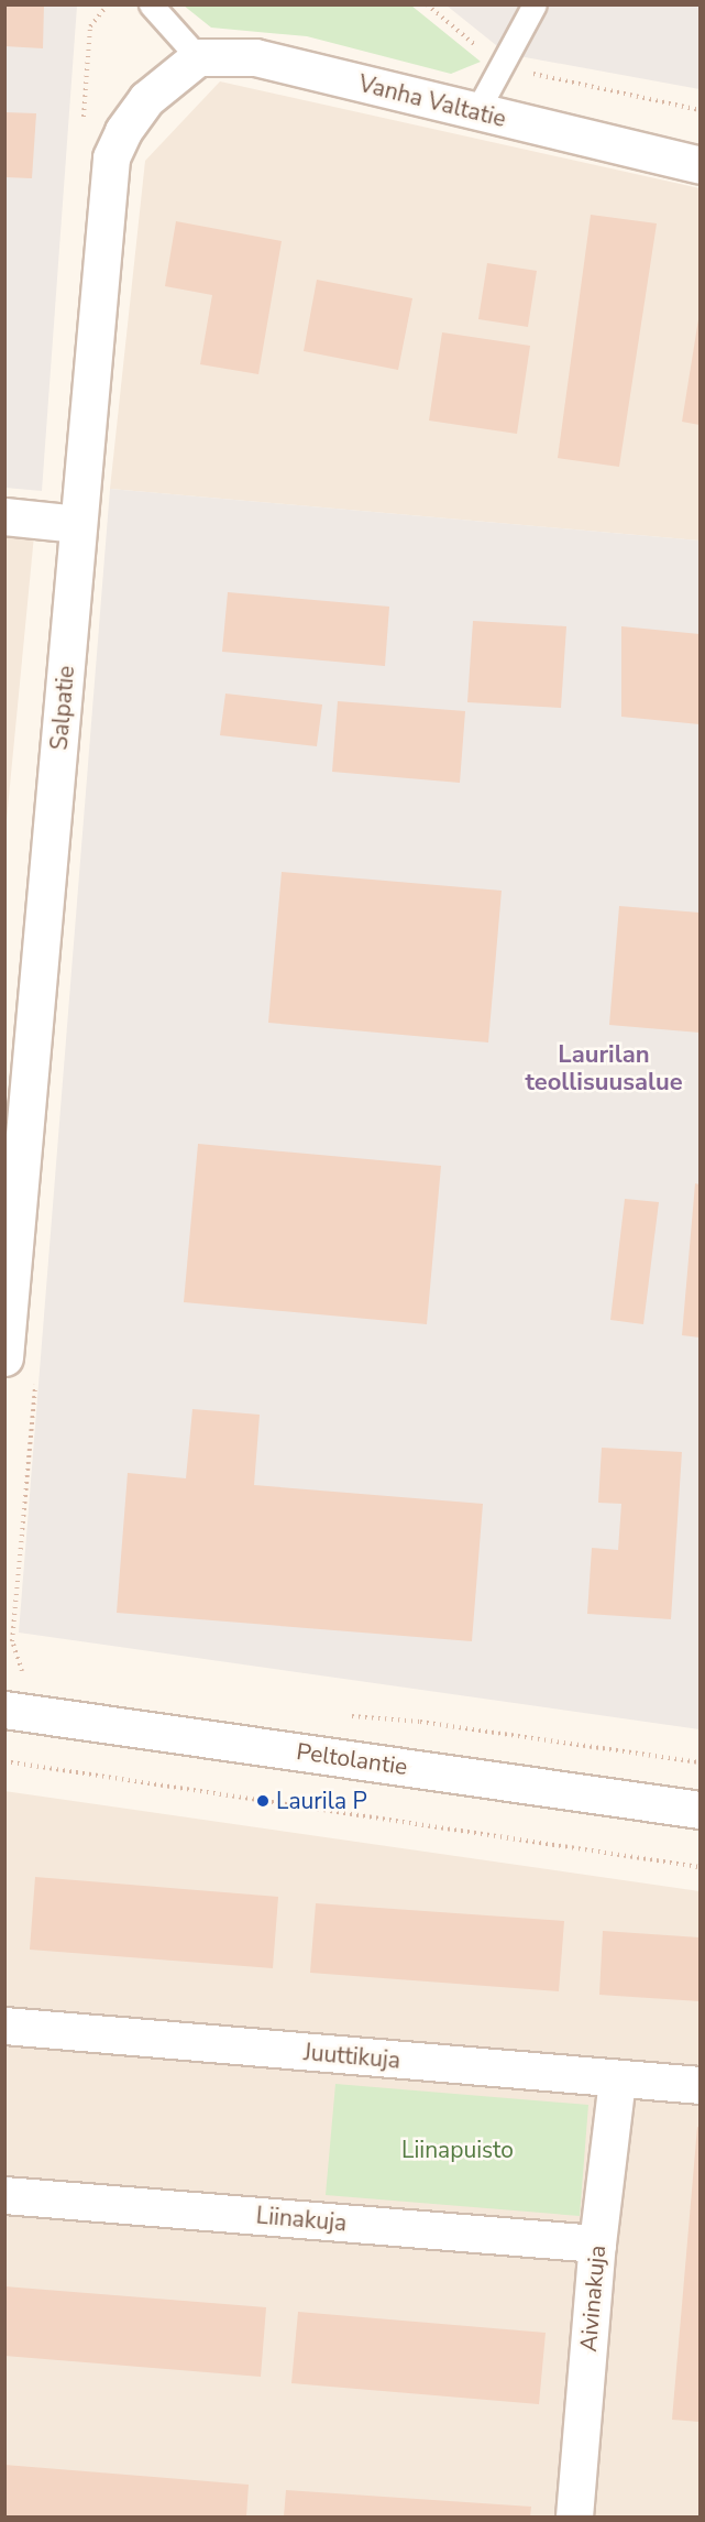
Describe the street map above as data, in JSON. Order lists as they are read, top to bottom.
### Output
{
  "streets": {
    "street": [
      "Vanha Valtatie",
      "Salpatie",
      "Peltolantie",
      "Juuttikuja",
      "Liinakuja",
      "Aivinakuja"
    ]
  },
  "crossings": [
    ["Vanha Valtatie", "Salpatie"],
    ["Juuttikuja", "Aivinakuja"],
    ["Liinakuja", "Aivinakuja"]
  ],
  "districts": ["Laurilan teollisuusalue"],
  "parks": ["Liinapuisto"],
  "places": ["Laurila P"]
}
